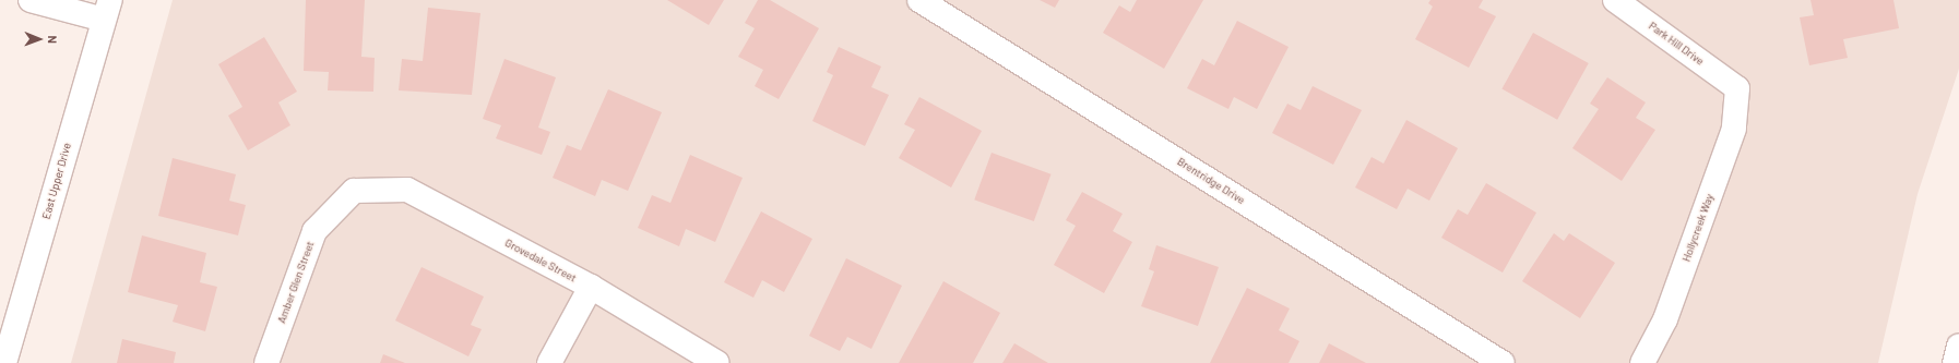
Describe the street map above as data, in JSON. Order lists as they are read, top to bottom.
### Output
{
  "streets": {
    "street": [
      "Park Hill Drive",
      "East Upper Drive",
      "Brentridge Drive",
      "Hollycreek Way",
      "Grovedale Street",
      "Amber Glen Street"
    ]
  },
  "crossings": [
    ["Park Hill Drive", "Hollycreek Way"],
    ["Grovedale Street", "Amber Glen Street"]
  ],
  "north": "right"
}
